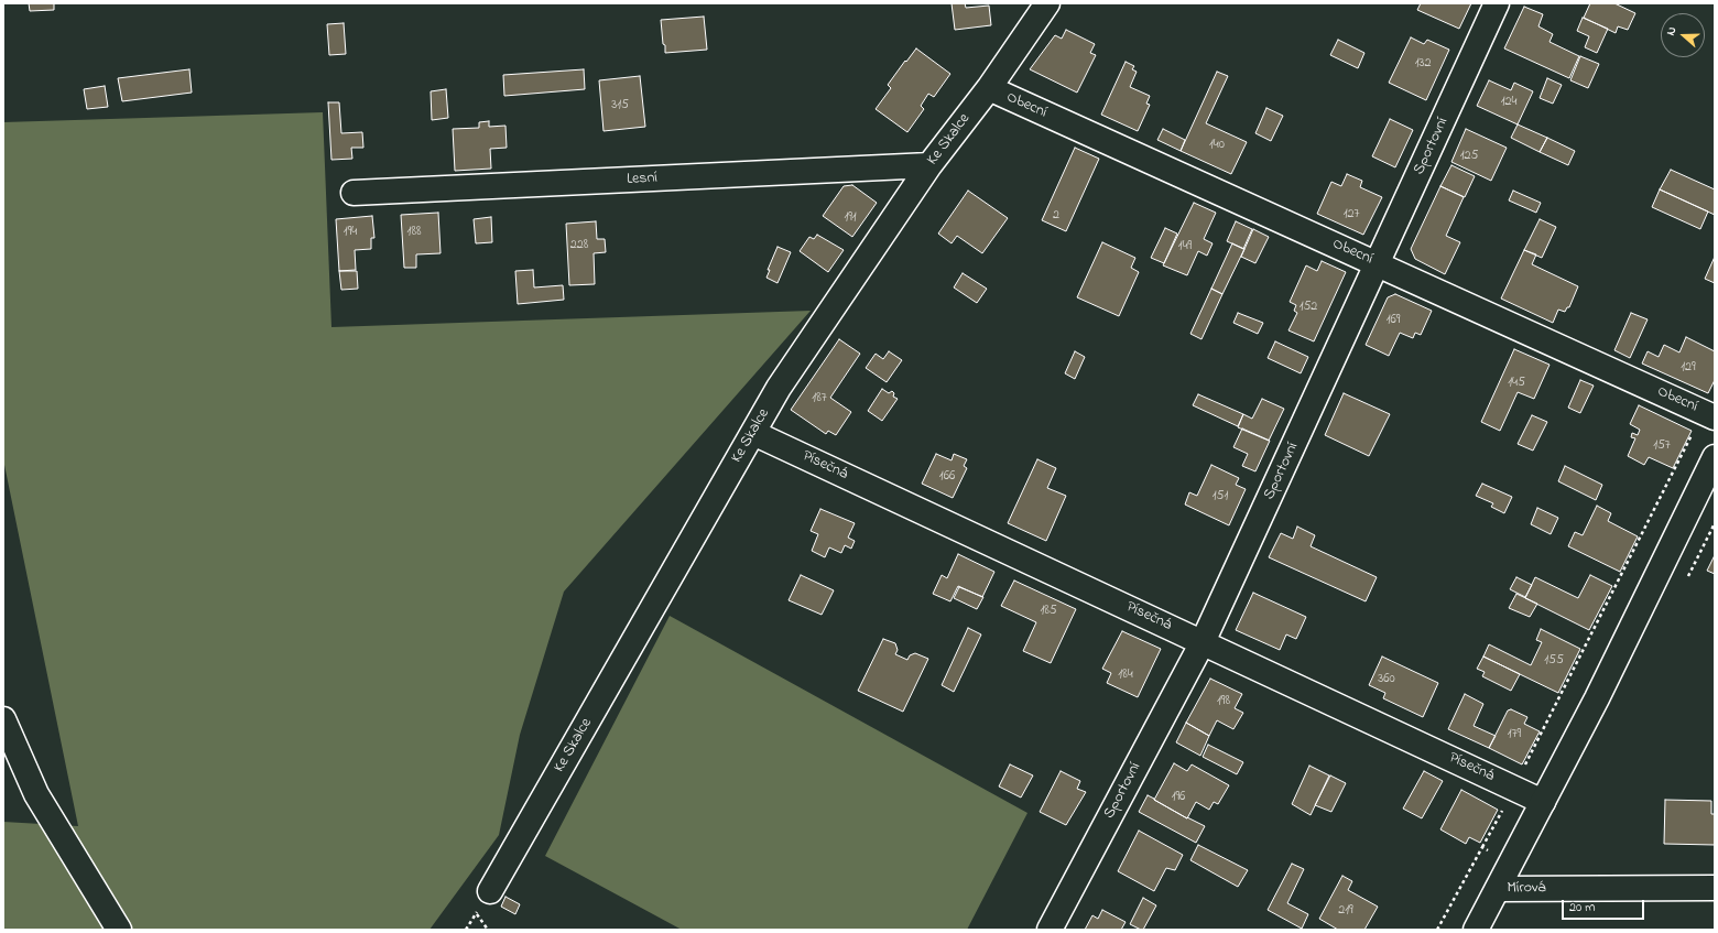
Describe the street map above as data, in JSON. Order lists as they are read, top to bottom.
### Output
{
  "streets": {
    "street": [
      "Obecní",
      "Ke Skalce",
      "Sportovní",
      "Lesní",
      "Písečná",
      "Mírová"
    ]
  },
  "crossings": [
    ["Obecní", "Ke Skalce"],
    ["Obecní", "Sportovní"],
    ["Ke Skalce", "Lesní"],
    ["Ke Skalce", "Písečná"],
    ["Sportovní", "Písečná"]
  ],
  "house_numbers": [
    "132",
    "124",
    "315",
    "140",
    "125",
    "127",
    "2",
    "191",
    "194",
    "188",
    "228",
    "149",
    "152",
    "169",
    "129",
    "145",
    "187",
    "157",
    "166",
    "151",
    "185",
    "155",
    "184",
    "360",
    "198",
    "179",
    "196",
    "219"
  ],
  "scale_bar": "20 m",
  "north": "left"
}
